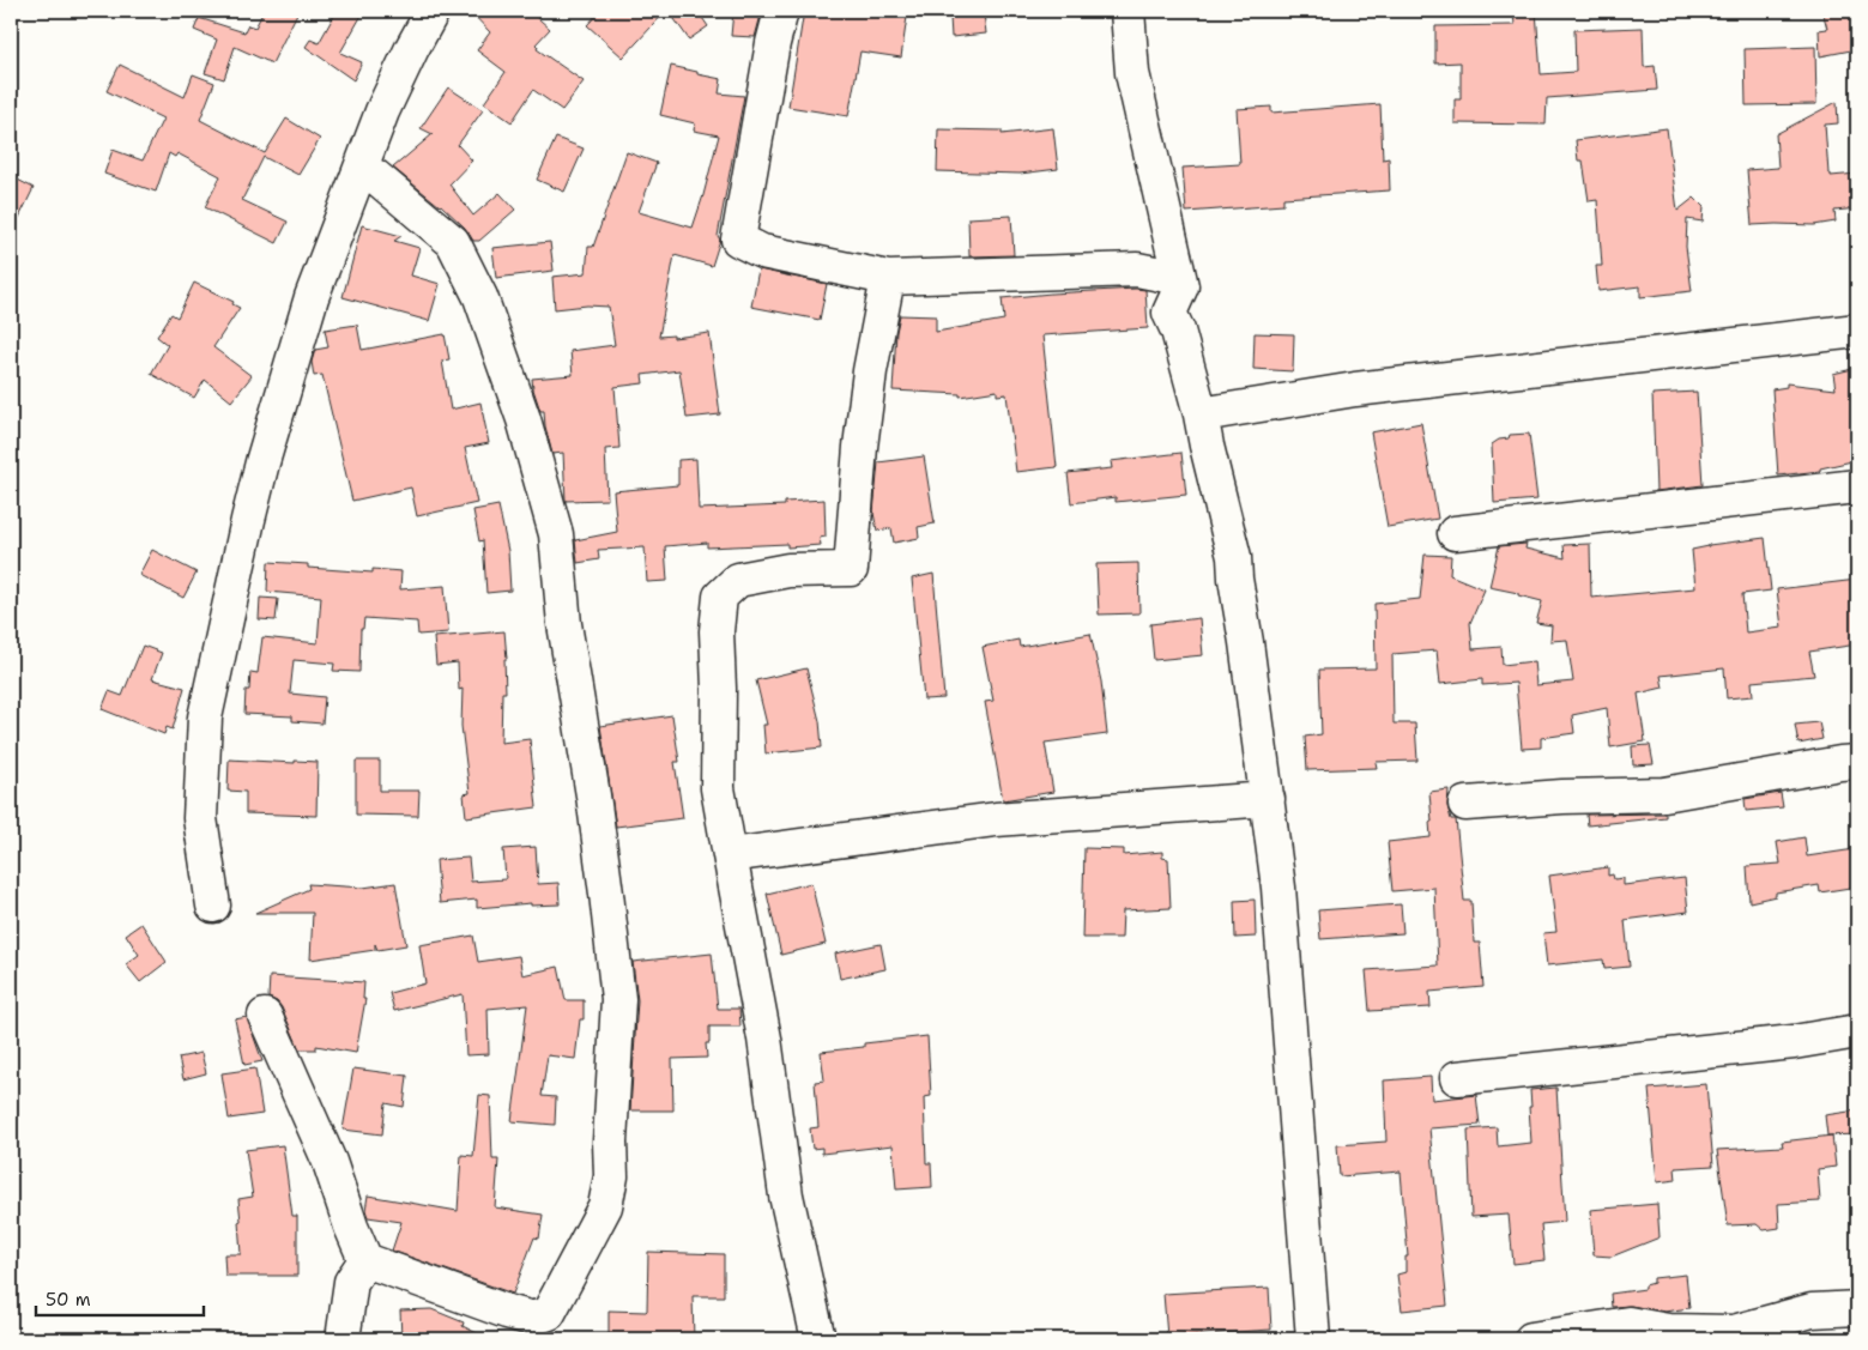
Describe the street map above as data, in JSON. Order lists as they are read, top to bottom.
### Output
{
  "scale_bar": "50 m"
}
